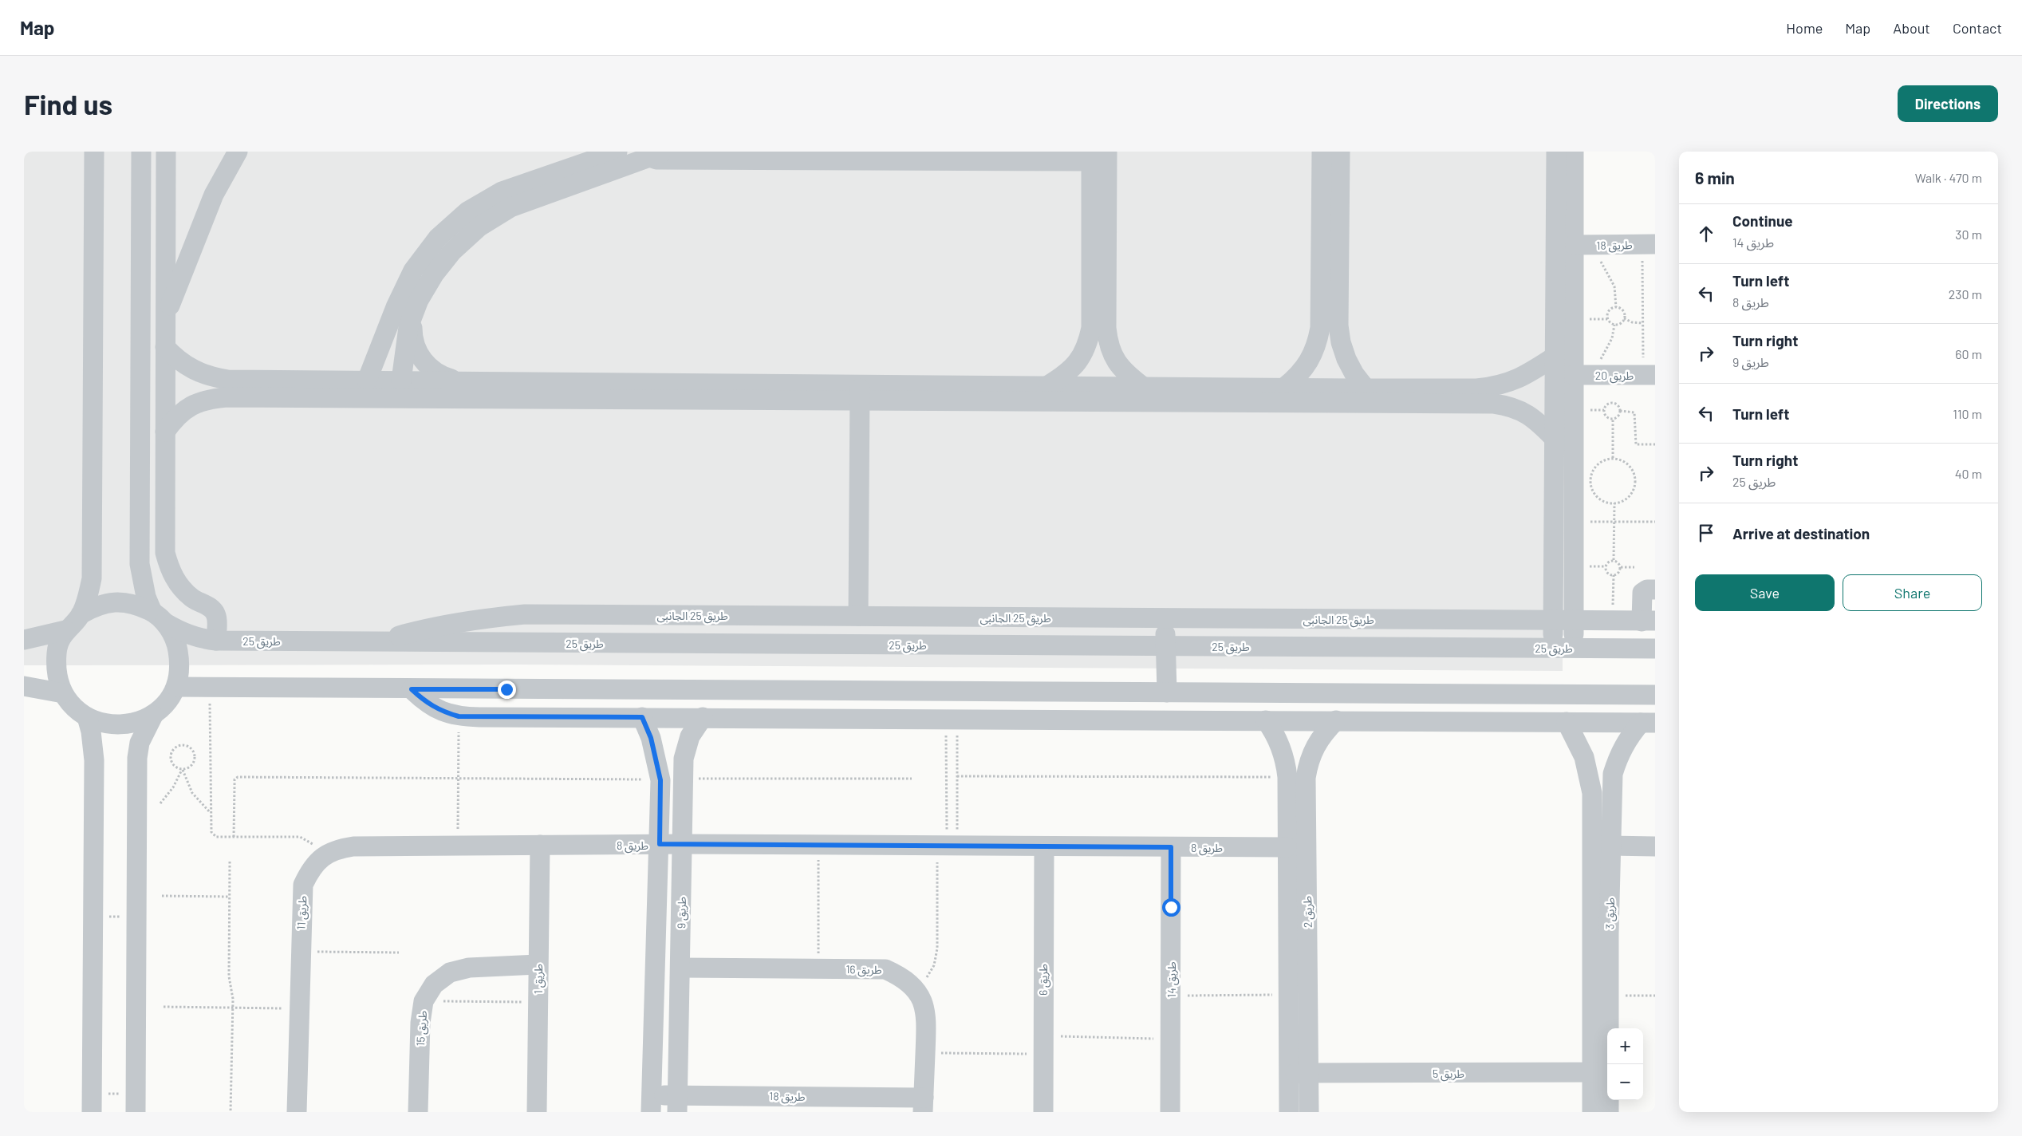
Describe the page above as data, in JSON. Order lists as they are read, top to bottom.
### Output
{
  "streets": {
    "street": [
      "طريق 18",
      "طريق 20",
      "طريق 25 الجانبى",
      "طريق 25",
      "طريق 8",
      "طريق 2",
      "طريق 11",
      "طريق 9",
      "طريق 3",
      "طريق 16",
      "طريق 1",
      "طريق 6",
      "طريق 14",
      "طريق 15",
      "طريق 5"
    ]
  },
  "crossings": [
    ["طريق 18", "طريق 9"],
    ["طريق 18", "طريق 16"],
    ["طريق 25 الجانبى", "طريق 25"],
    ["طريق 8", "طريق 2"],
    ["طريق 8", "طريق 11"],
    ["طريق 8", "طريق 9"],
    ["طريق 8", "طريق 1"],
    ["طريق 8", "طريق 6"],
    ["طريق 8", "طريق 14"],
    ["طريق 2", "طريق 5"],
    ["طريق 9", "طريق 16"],
    ["طريق 3", "طريق 5"],
    ["طريق 1", "طريق 15"]
  ],
  "page": {
    "header": "Map",
    "nav": [
      "Home",
      "Map",
      "About",
      "Contact"
    ],
    "buttons": [
      "Directions",
      ["Save", "Share"]
    ],
    "title": "Find us",
    "heading": ["6 min", "Walk · 470 m"],
    "list": [
      ["Continue", "طريق 14", "30 m"],
      ["Turn left", "طريق 8", "230 m"],
      ["Turn right", "طريق 9", "60 m"],
      ["Turn left", "110 m"],
      ["Turn right", "طريق 25", "40 m"],
      "Arrive at destination"
    ],
    "map_buttons": ["+", "−"]
  }
}
